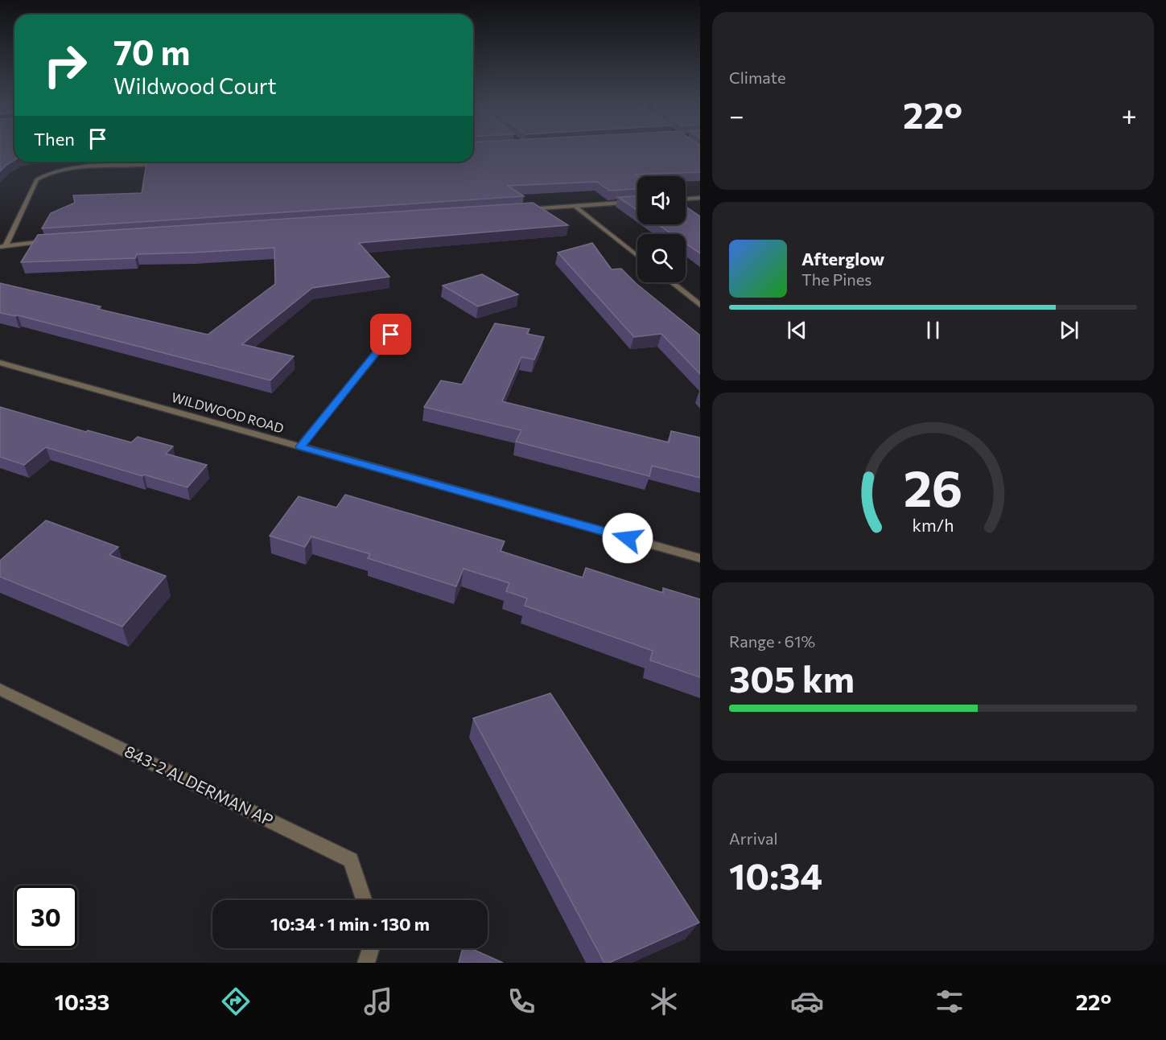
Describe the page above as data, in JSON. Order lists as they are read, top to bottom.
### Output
{
  "streets": {
    "street": ["WILDWOOD ROAD", "843-2 ALDERMAN AP"]
  },
  "page": {
    "tile": [
      "Climate",
      ["Range · 61%", "305 km"],
      ["Arrival", "10:34"]
    ],
    "turn": ["70 m", "Wildwood Court"],
    "heat": ["−", "22°", "+"],
    "then": "Then",
    "song": ["Afterglow", "The Pines"],
    "limit": "30",
    "trip": "10:34 · 1 min · 130 m",
    "tabs": ["10:33", "22°"],
    "gauge": ["26", "km/h"]
  }
}
